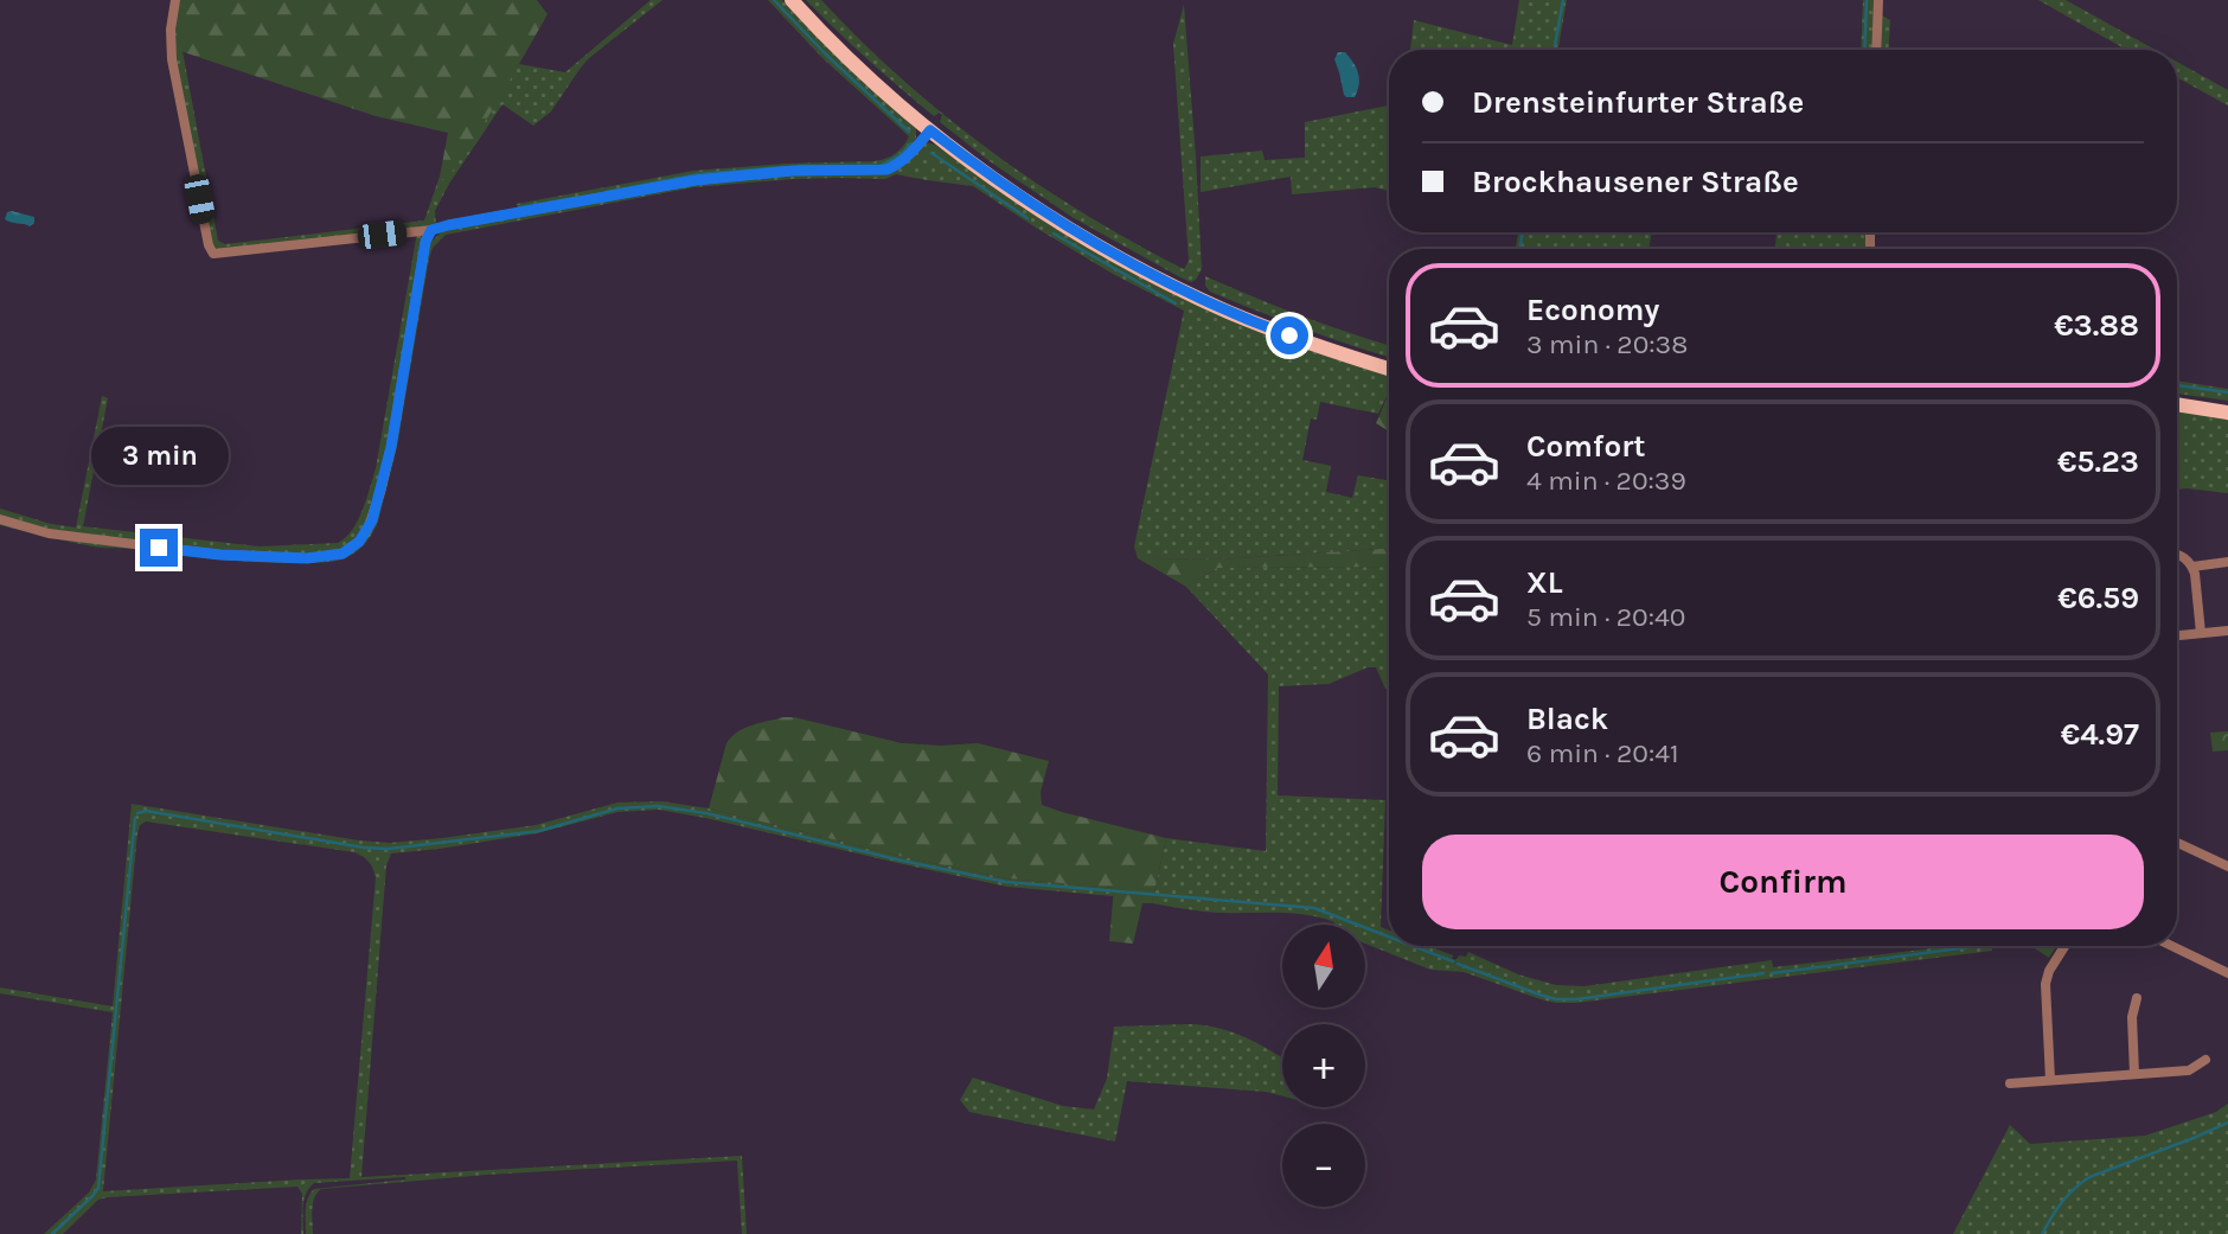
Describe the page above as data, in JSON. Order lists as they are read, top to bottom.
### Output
{
  "north": "top",
  "page": {
    "banner": ["Drensteinfurter Straße", "Brockhausener Straße"],
    "list": [
      {
        "name": "Economy",
        "note": "3 min · 20:38",
        "value": "€3.88"
      },
      {
        "name": "Comfort",
        "note": "4 min · 20:39",
        "value": "€5.23"
      },
      {
        "name": "XL",
        "note": "5 min · 20:40",
        "value": "€6.59"
      },
      {
        "name": "Black",
        "note": "6 min · 20:41",
        "value": "€4.97"
      }
    ],
    "bubble": "3 min",
    "buttons": "Confirm",
    "map_buttons": ["+", "−"]
  }
}
